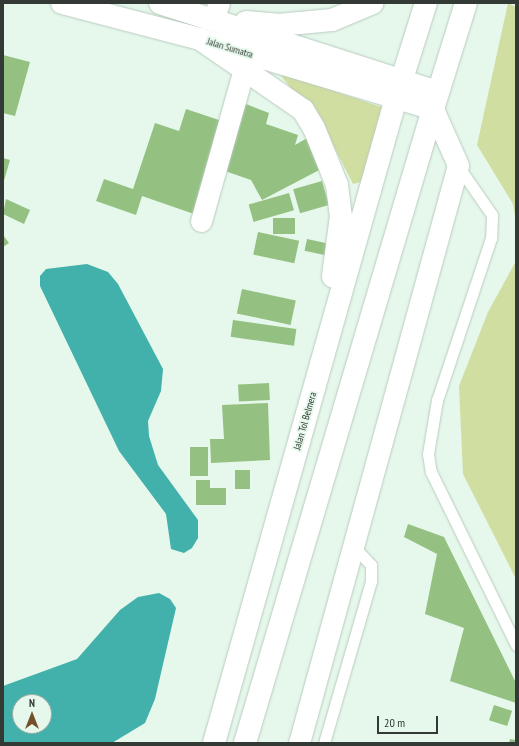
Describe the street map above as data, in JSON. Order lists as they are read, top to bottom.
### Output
{
  "streets": {
    "main road": ["Jalan Sumatra", "Jalan Tol Belmera"]
  },
  "crossings": [
    ["Jalan Sumatra", "Jalan Tol Belmera"]
  ],
  "scale_bar": "20 m",
  "north": "top"
}
